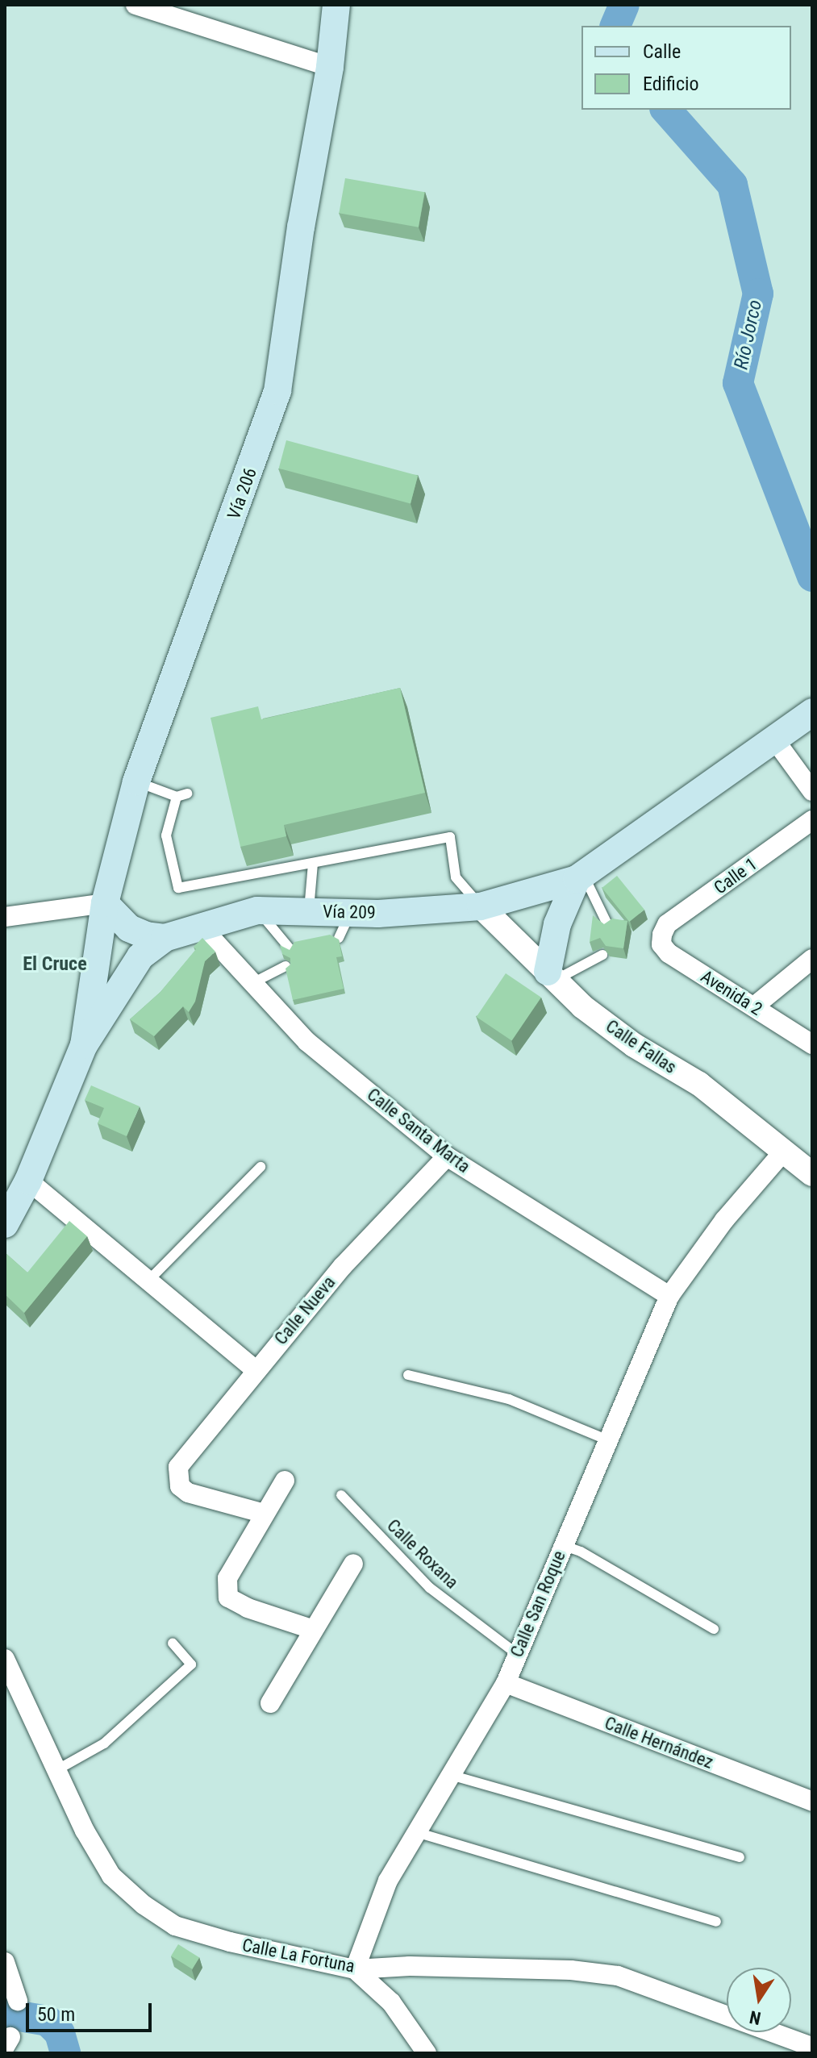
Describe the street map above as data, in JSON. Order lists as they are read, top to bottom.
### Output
{
  "streets": {
    "main road": ["Vía 206", "Vía 209"],
    "street": [
      "Calle 1",
      "Avenida 2",
      "Calle Fallas",
      "Calle Santa Marta",
      "Calle Nueva",
      "Calle San Roque",
      "Calle Hernández",
      "Calle La Fortuna"
    ],
    "lane": ["Calle Roxana"]
  },
  "crossings": [
    ["Vía 206", "Vía 209"],
    ["Calle 1", "Avenida 2"],
    ["Vía 209", "Calle Fallas"],
    ["Vía 209", "Calle Santa Marta"],
    ["Calle Fallas", "Calle San Roque"],
    ["Calle Santa Marta", "Calle Nueva"],
    ["Calle Santa Marta", "Calle San Roque"],
    ["Calle Roxana", "Calle San Roque"],
    ["Calle San Roque", "Calle Hernández"],
    ["Calle San Roque", "Calle La Fortuna"]
  ],
  "districts": ["El Cruce"],
  "water": ["Río Jorco"],
  "legend": ["Calle", "Edificio"],
  "scale_bar": "50 m",
  "north": "bottom"
}
